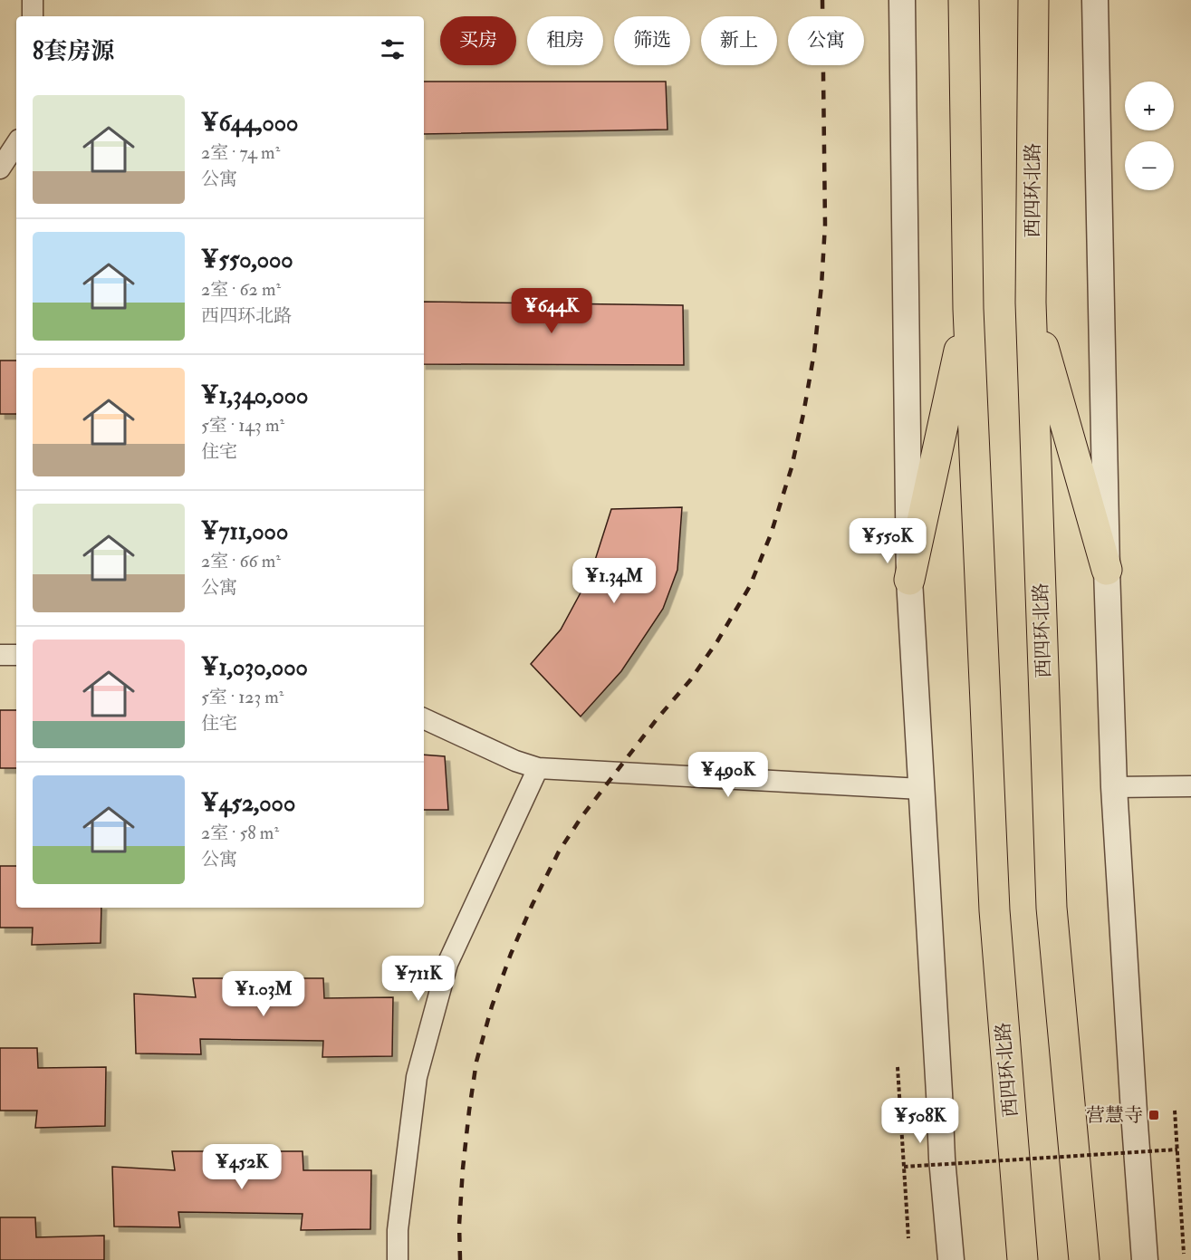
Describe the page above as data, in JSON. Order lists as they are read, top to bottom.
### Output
{
  "streets": {
    "highway": ["西四环北路"]
  },
  "places": {
    "transit": ["营慧寺"]
  },
  "page": {
    "chip": [
      "买房",
      "租房",
      "筛选",
      "新上",
      "公寓"
    ],
    "heading": "8套房源",
    "map_buttons": ["+", "−"],
    "list": [
      {
        "name": "¥644,000",
        "note": "2室 · 74 m² · 公寓"
      },
      {
        "name": "¥550,000",
        "note": "2室 · 62 m² · 西四环北路"
      },
      {
        "name": "¥1,340,000",
        "note": "5室 · 143 m² · 住宅"
      },
      {
        "name": "¥711,000",
        "note": "2室 · 66 m² · 公寓"
      },
      {
        "name": "¥1,030,000",
        "note": "5室 · 123 m² · 住宅"
      },
      {
        "name": "¥452,000",
        "note": "2室 · 58 m² · 公寓"
      }
    ],
    "price": [
      "¥644K",
      "¥550K",
      "¥1.34M",
      "¥490K",
      "¥711K",
      "¥1.03M",
      "¥508K",
      "¥452K"
    ]
  }
}
